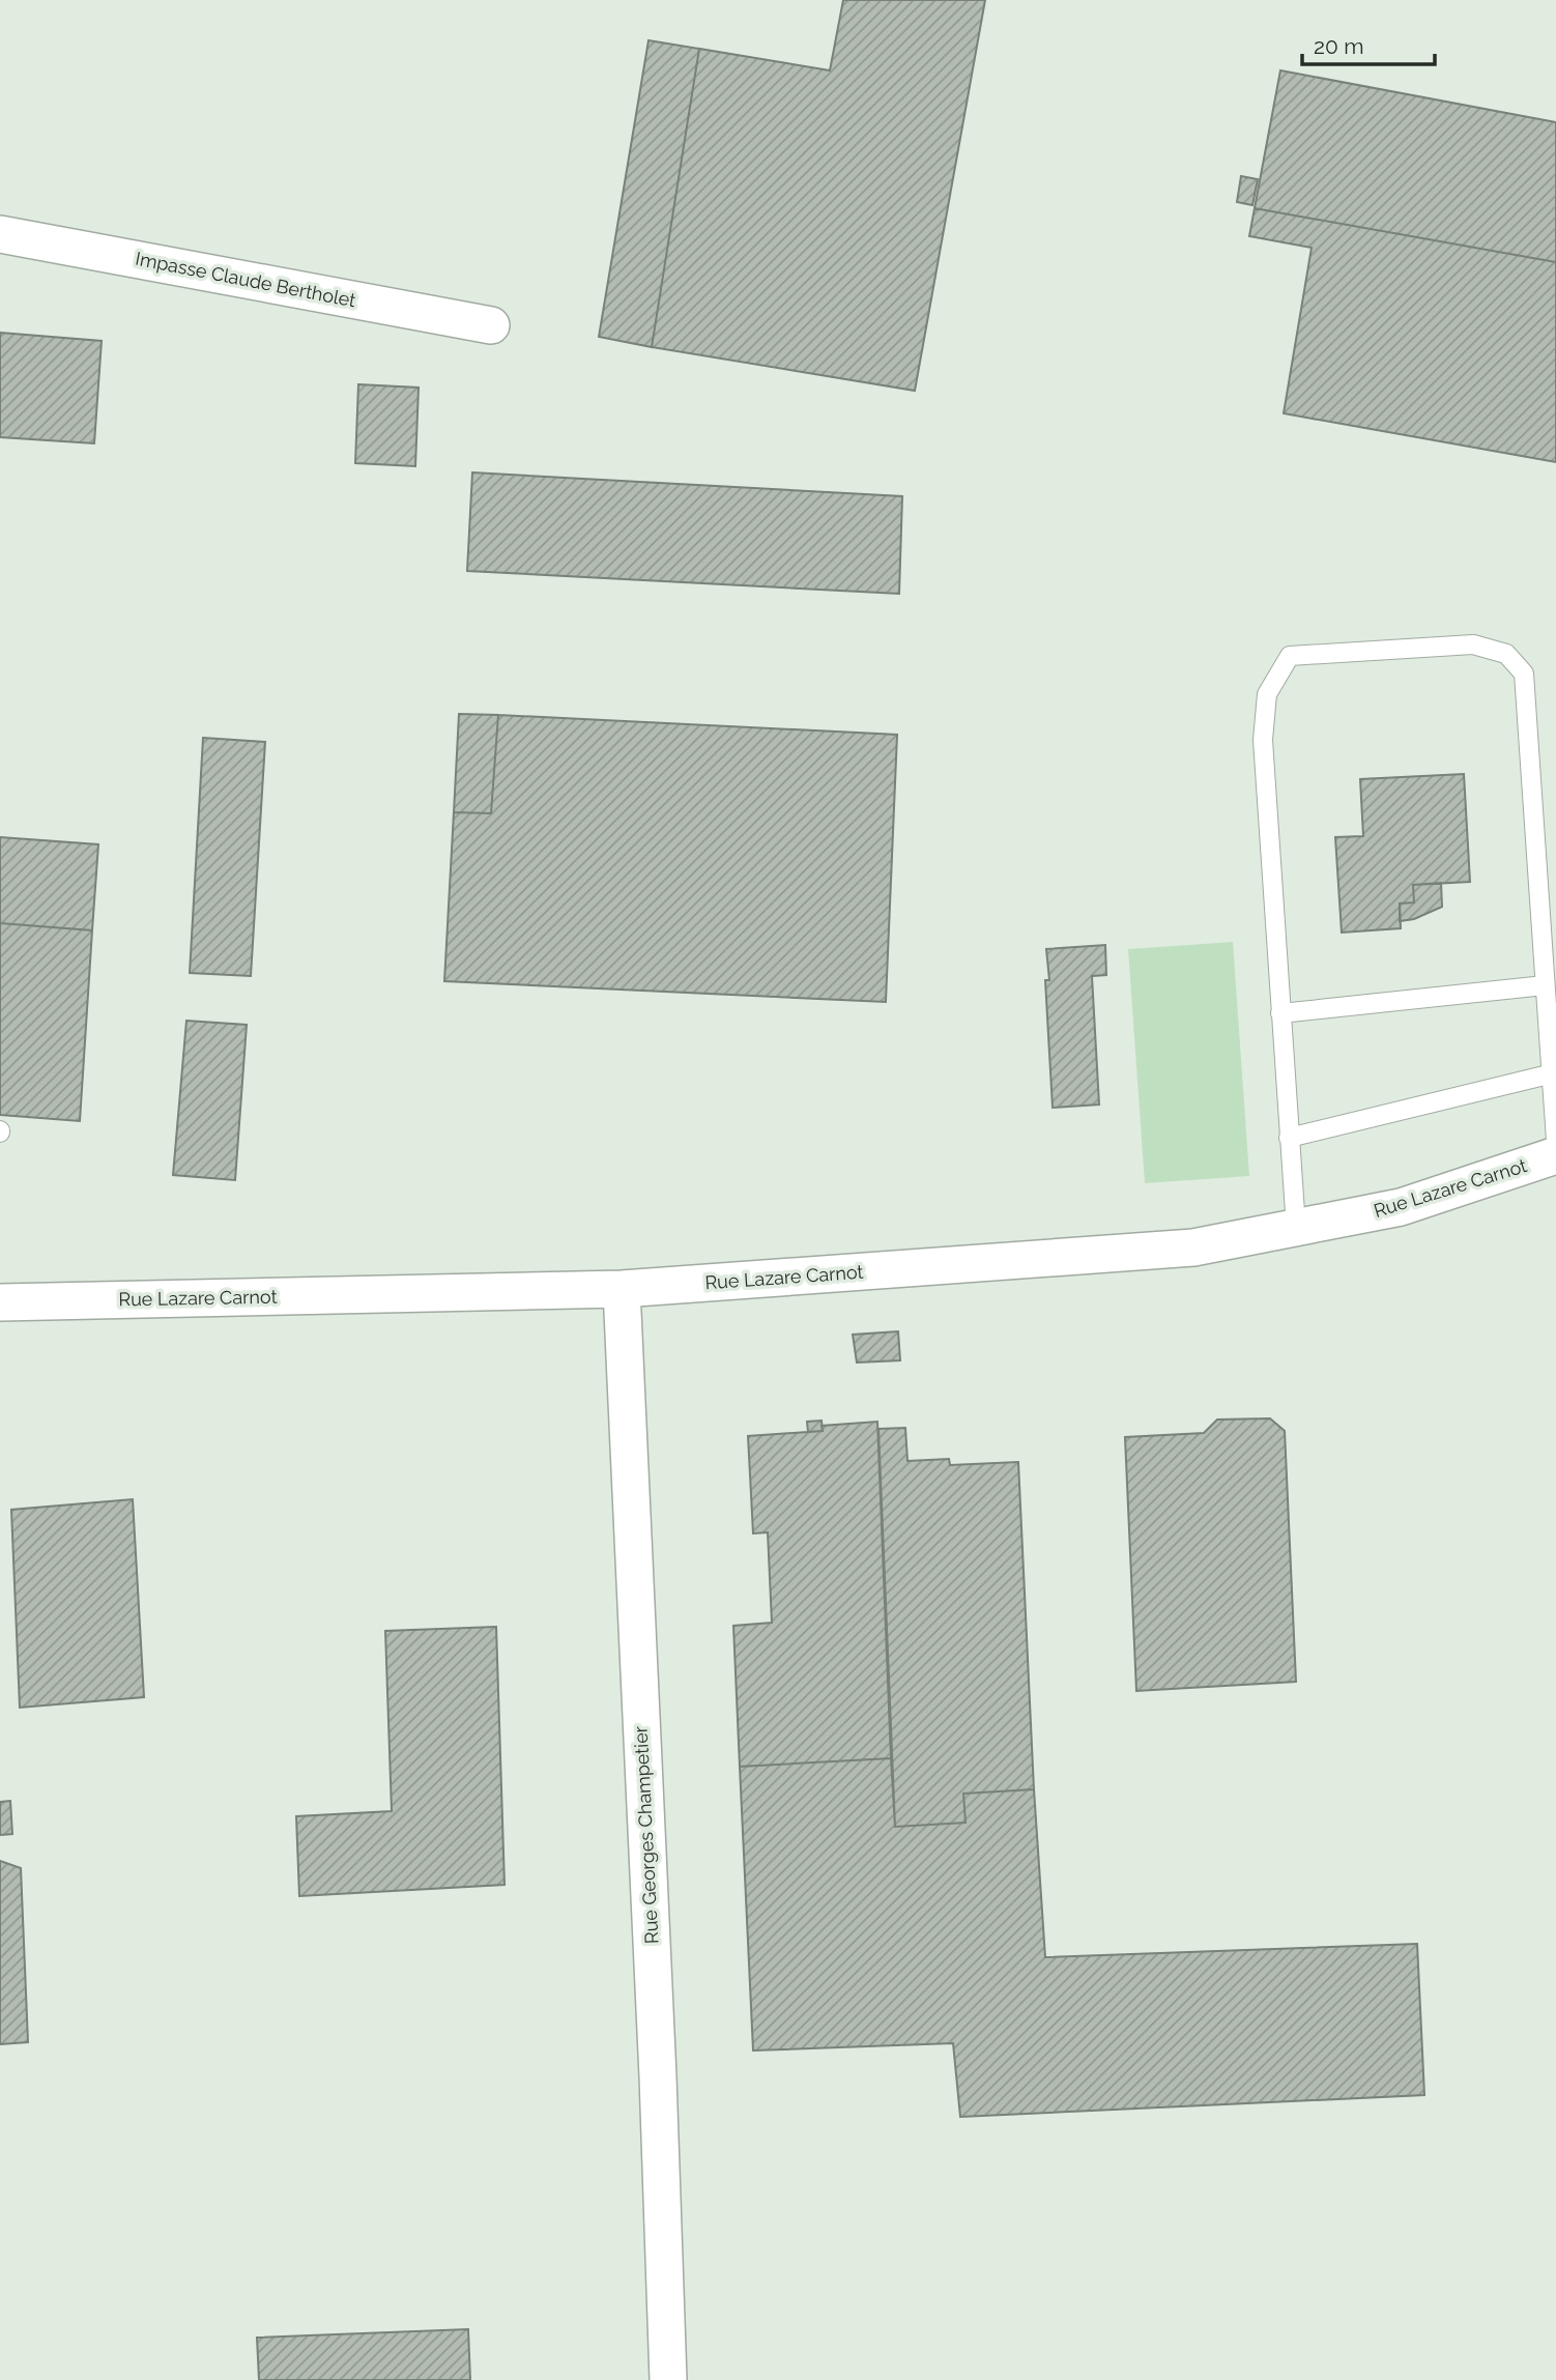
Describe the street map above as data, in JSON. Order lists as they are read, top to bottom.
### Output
{
  "streets": {
    "street": ["Impasse Claude Bertholet", "Rue Lazare Carnot", "Rue Georges Champetier"]
  },
  "crossings": [
    ["Rue Lazare Carnot", "Rue Georges Champetier"]
  ],
  "scale_bar": "20 m"
}
